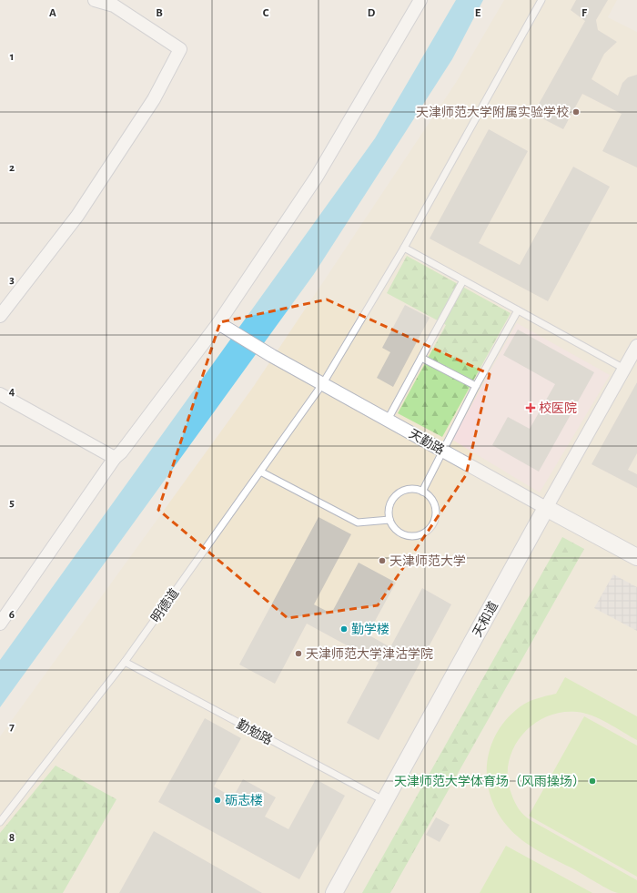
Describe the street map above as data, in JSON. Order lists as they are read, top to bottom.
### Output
{
  "streets": {
    "street": ["天勤路", "天和道"],
    "lane": ["明德道", "勤勉路"]
  },
  "crossings": [
    ["天勤路", "明德道"],
    ["天勤路", "天和道"],
    ["明德道", "勤勉路"],
    ["天和道", "勤勉路"]
  ],
  "places": {
    "other": [
      "天津师范大学附属实验学校",
      "天津师范大学",
      "勤学楼",
      "天津师范大学津沽学院",
      "天津师范大学体育场（风雨操场）",
      "砺志楼"
    ],
    "health": ["校医院"]
  },
  "grid": {
    "columns": [
      "A",
      "B",
      "C",
      "D",
      "E",
      "F"
    ],
    "rows": [
      "1",
      "2",
      "3",
      "4",
      "5",
      "6",
      "7",
      "8"
    ]
  }
}
